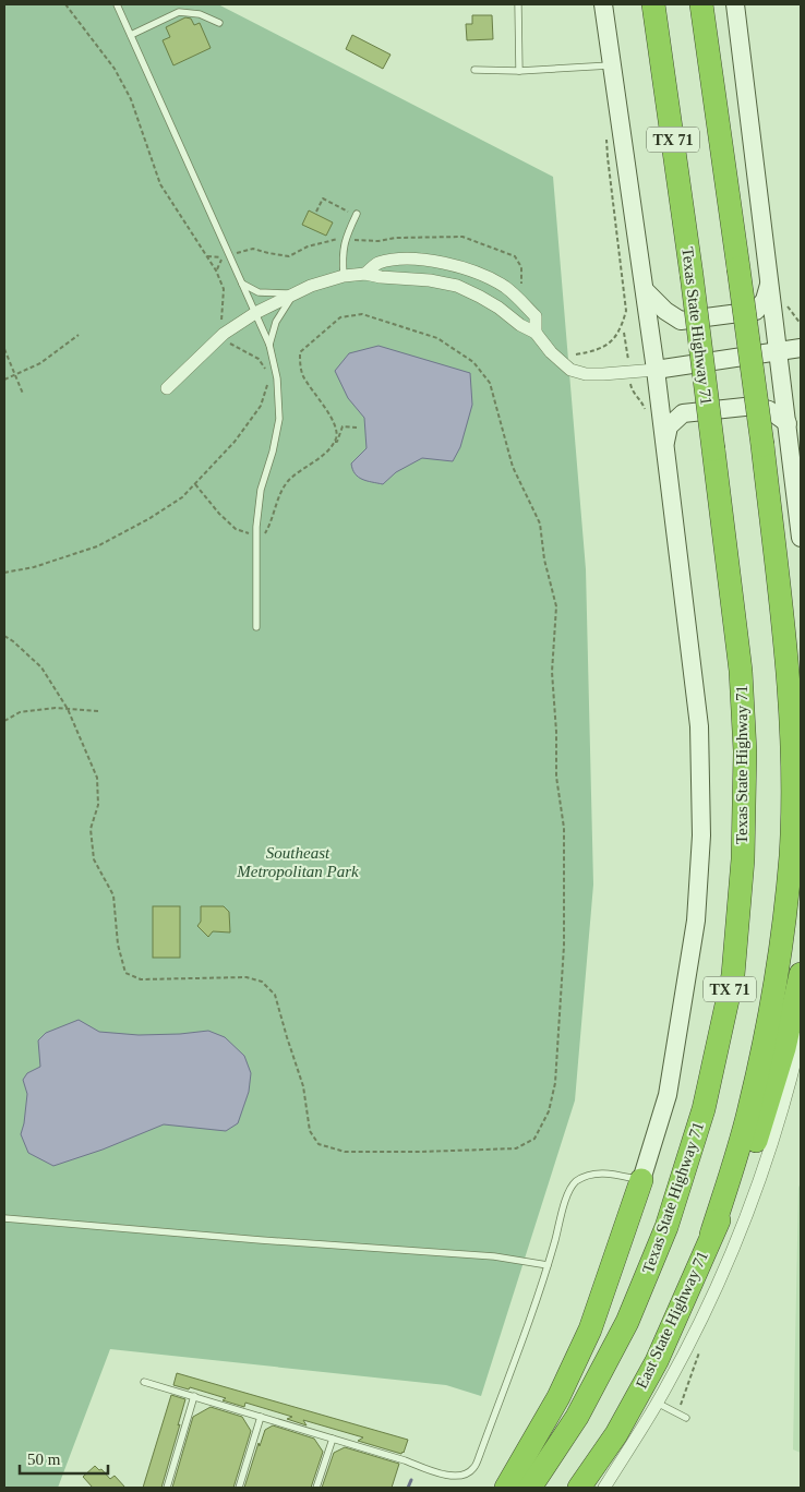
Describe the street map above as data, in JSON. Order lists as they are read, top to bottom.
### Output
{
  "streets": {
    "highway": ["TX 71", "Texas State Highway 71", "East State Highway 71"]
  },
  "crossings": [
    ["TX 71", "East State Highway 71"]
  ],
  "parks": ["Southeast Metropolitan Park"],
  "scale_bar": "50 m"
}
